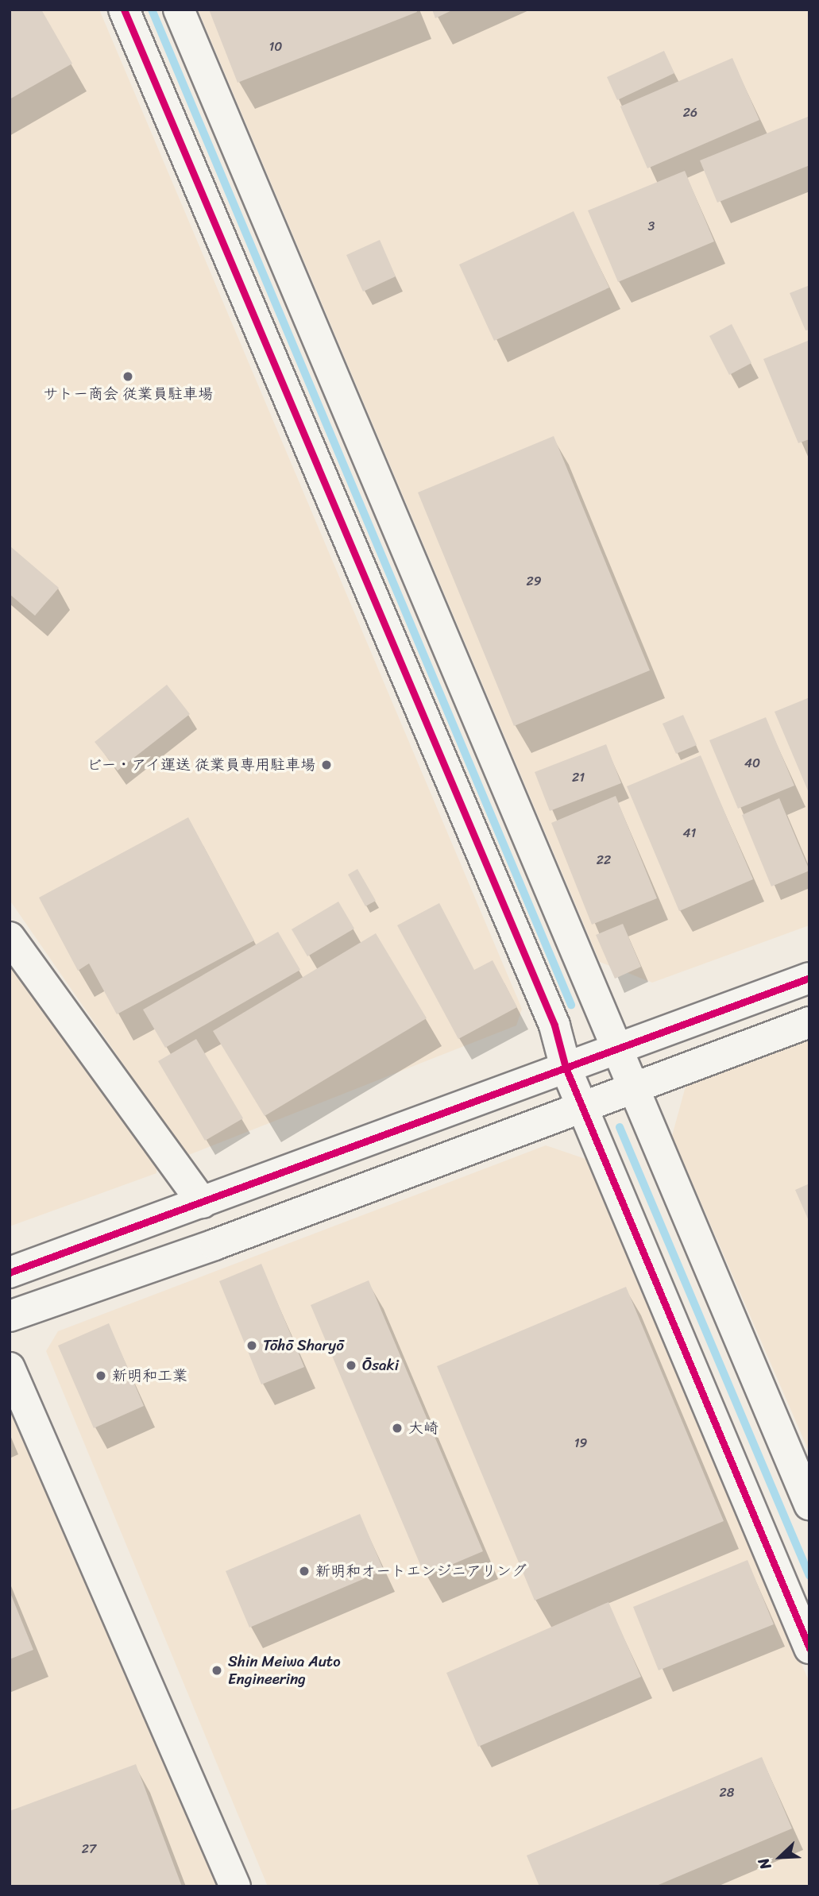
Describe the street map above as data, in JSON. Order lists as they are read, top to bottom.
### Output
{
  "places": [
    "サトー商会 従業員駐車場",
    "ビー・アイ運送 従業員専用駐車場",
    "Tōhō Sharyō",
    "Ōsaki",
    "新明和工業",
    "大崎",
    "新明和オートエンジニアリング",
    "Shin Meiwa Auto Engineering"
  ],
  "house_numbers": [
    "10",
    "26",
    "3",
    "29",
    "40",
    "21",
    "41",
    "22",
    "19",
    "28",
    "27"
  ],
  "north": "bottom left"
}
